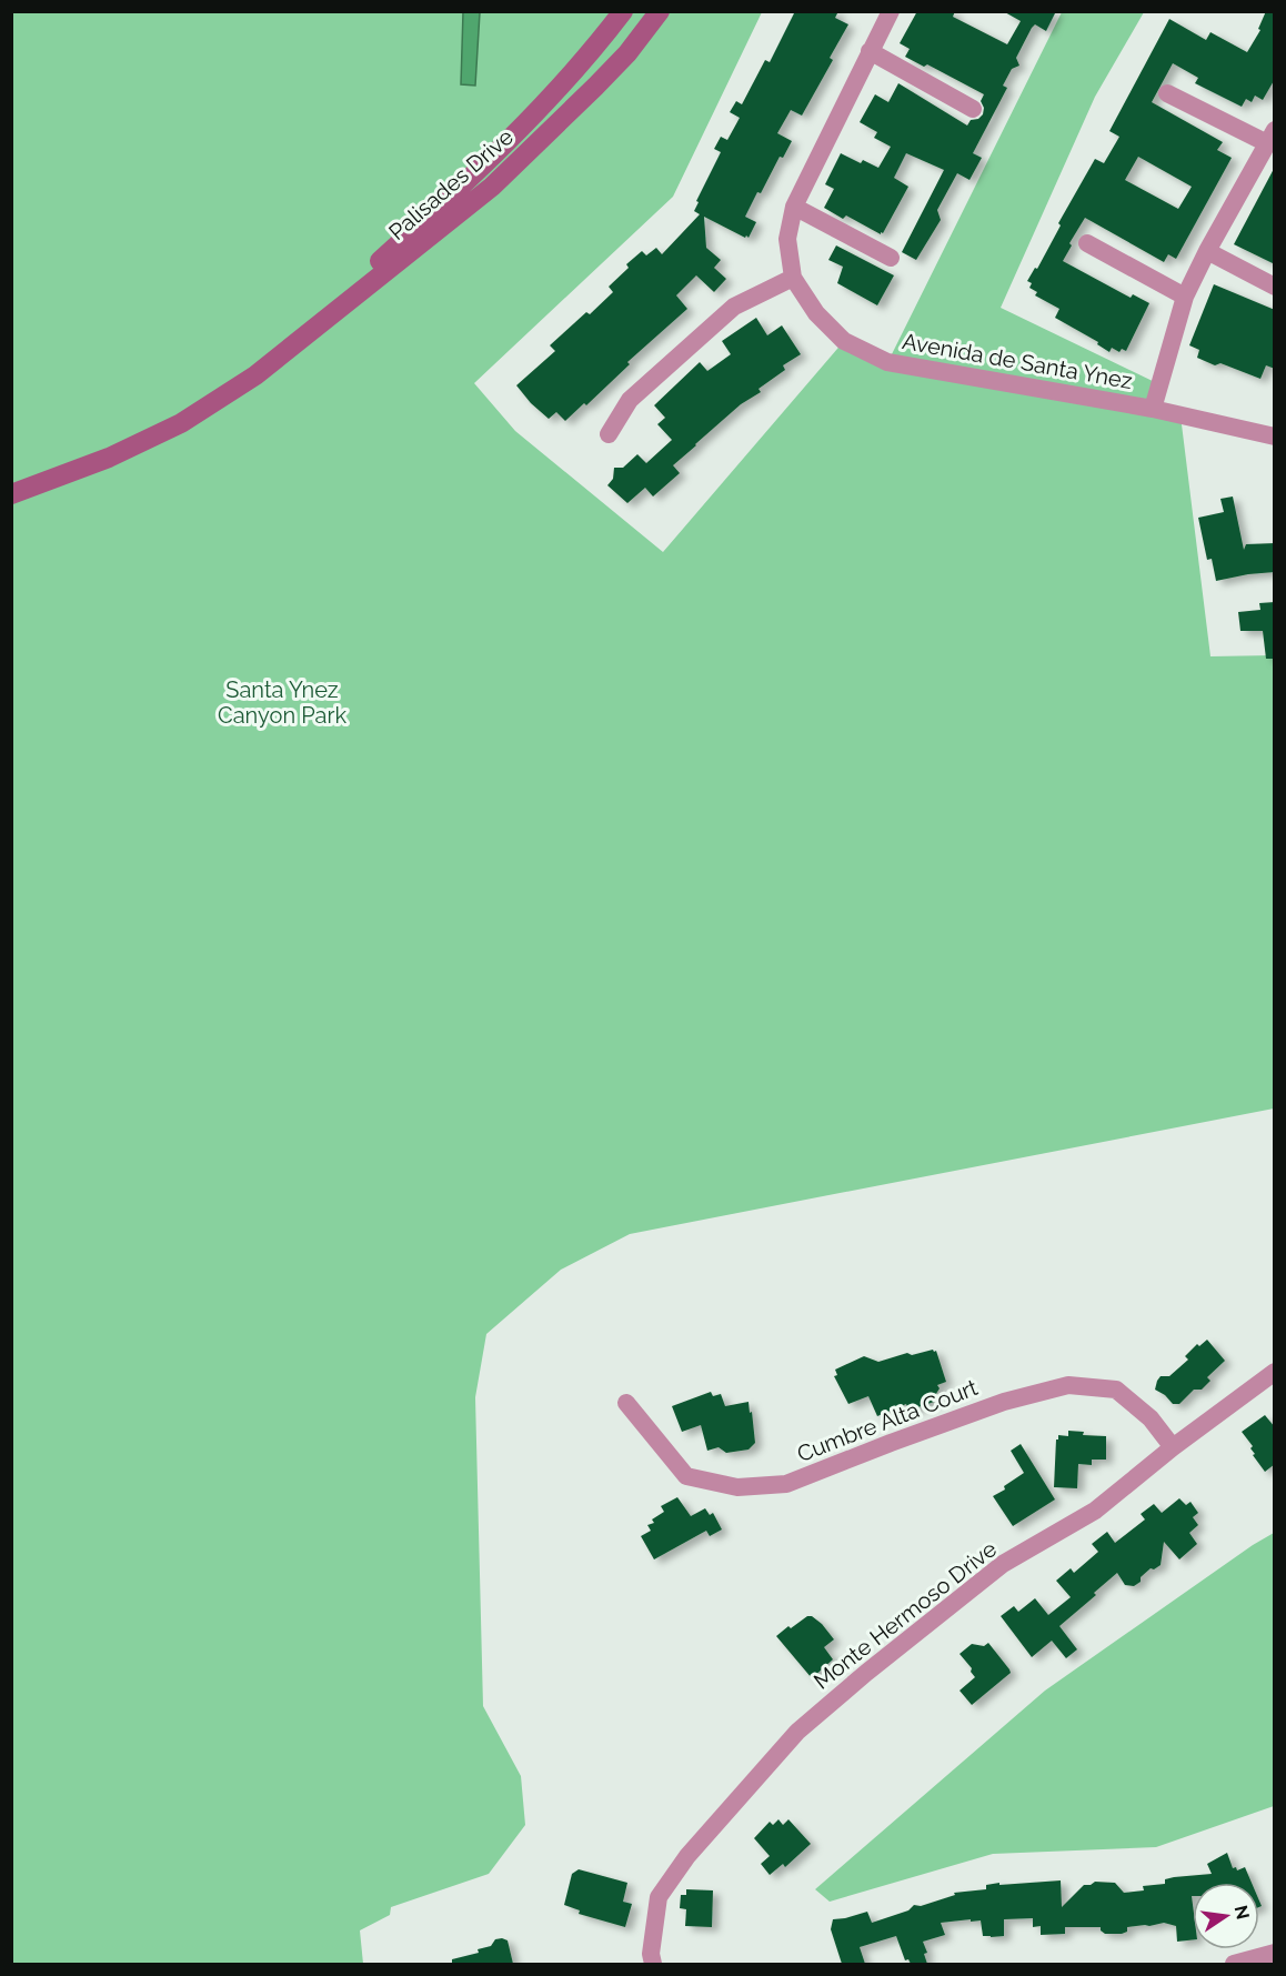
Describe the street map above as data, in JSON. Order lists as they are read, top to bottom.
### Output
{
  "streets": {
    "street": [
      "Palisades Drive",
      "Avenida de Santa Ynez",
      "Cumbre Alta Court",
      "Monte Hermoso Drive"
    ]
  },
  "crossings": [
    ["Cumbre Alta Court", "Monte Hermoso Drive"]
  ],
  "parks": ["Santa Ynez Canyon Park"],
  "north": "right"
}
